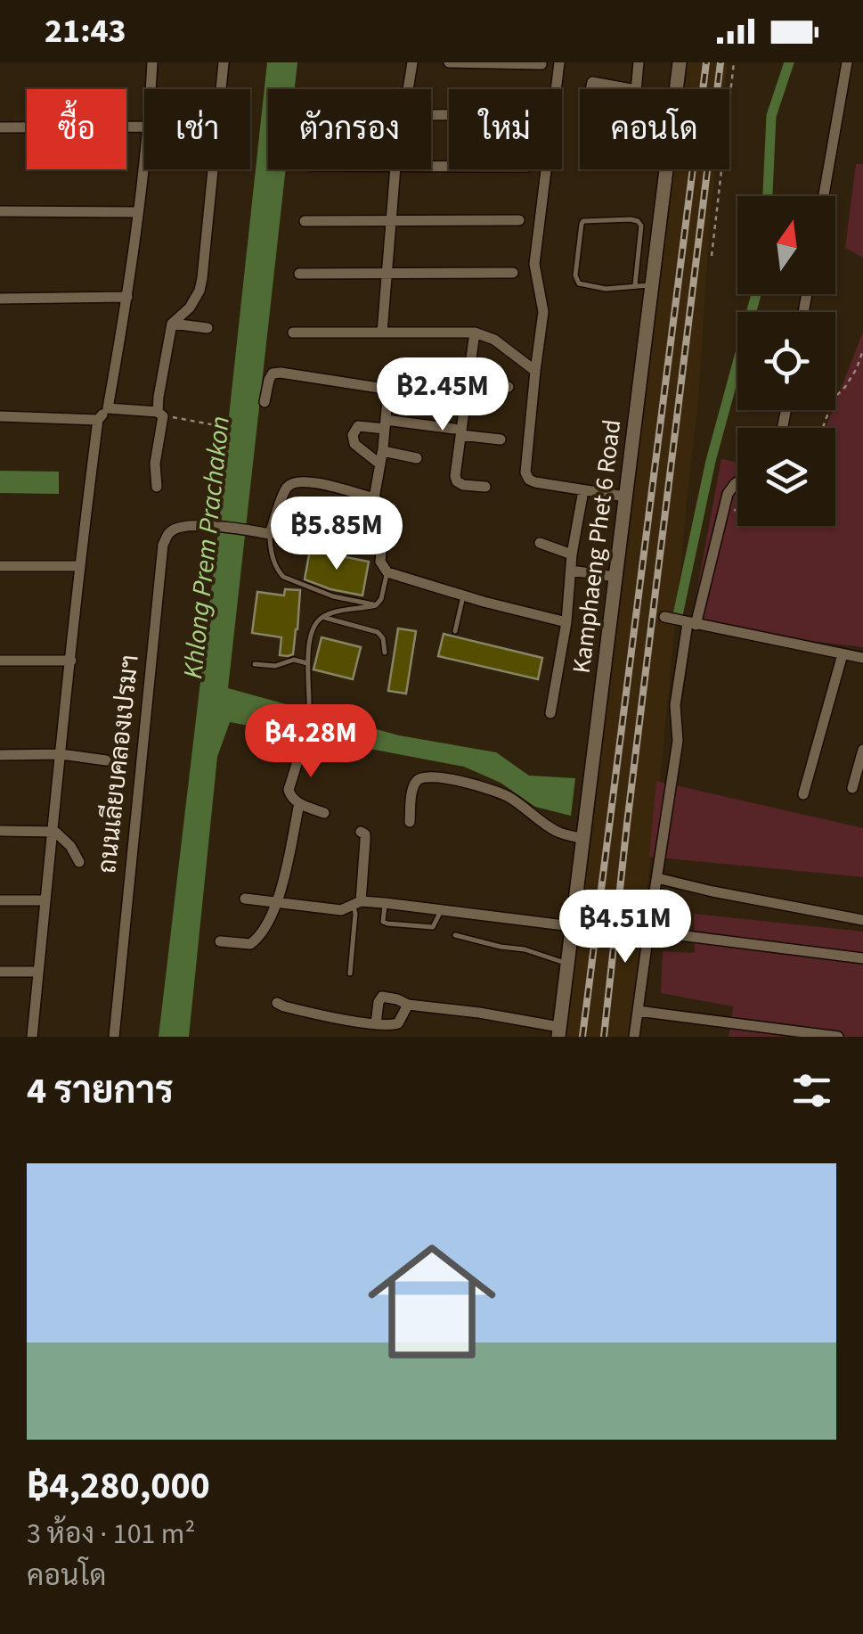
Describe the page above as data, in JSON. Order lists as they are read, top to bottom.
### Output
{
  "streets": {
    "main road": ["Kamphaeng Phet 6 Road"],
    "street": ["ถนนเลียบคลองเปรมฯ"]
  },
  "water": ["Khlong Prem Prachakon"],
  "north": "top",
  "page": {
    "status": "21:43",
    "chip": [
      "ซื้อ",
      "เช่า",
      "ตัวกรอง",
      "ใหม่",
      "คอนโด"
    ],
    "price": [
      "฿2.45M",
      "฿5.85M",
      "฿4.28M",
      "฿4.51M"
    ],
    "heading": "4 รายการ",
    "list": [
      {
        "name": "฿4,280,000",
        "note": "3 ห้อง · 101 m² · คอนโด"
      }
    ]
  }
}
